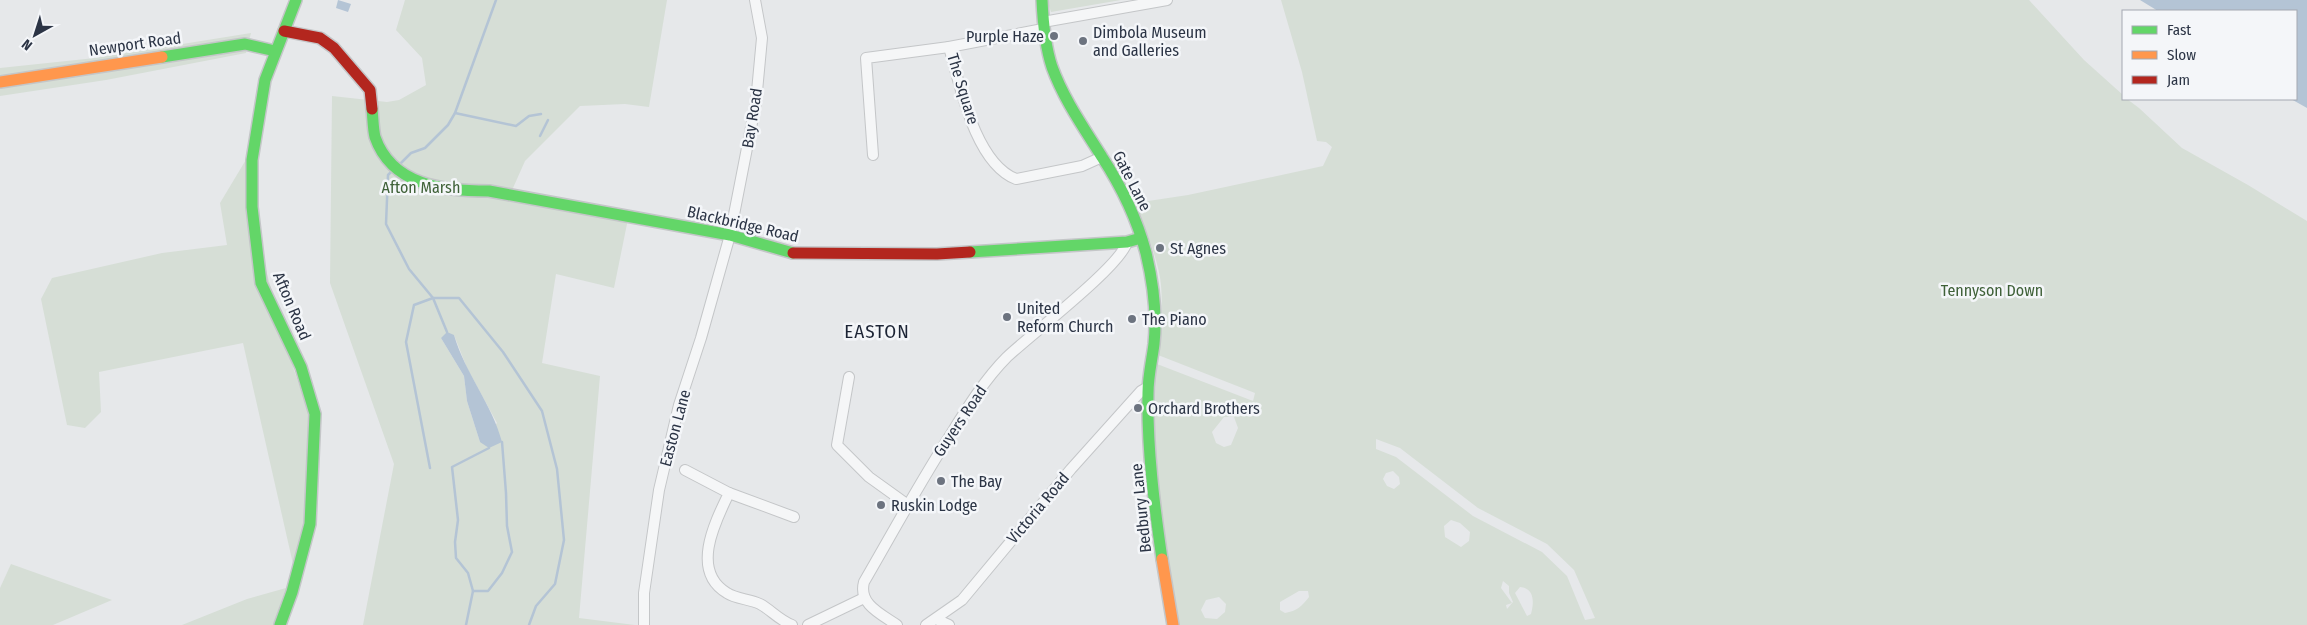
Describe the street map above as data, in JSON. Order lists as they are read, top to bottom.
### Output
{
  "streets": {
    "street": [
      "Newport Road",
      "The Square",
      "Bay Road",
      "Gate Lane",
      "Blackbridge Road",
      "Afton Road",
      "Guyers Road",
      "Easton Lane",
      "Victoria Road",
      "Bedbury Lane"
    ]
  },
  "crossings": [
    ["Newport Road", "Afton Road"],
    ["The Square", "Gate Lane"],
    ["Bay Road", "Blackbridge Road"],
    ["Bay Road", "Easton Lane"],
    ["Gate Lane", "Blackbridge Road"],
    ["Gate Lane", "Victoria Road"],
    ["Gate Lane", "Bedbury Lane"],
    ["Blackbridge Road", "Afton Road"],
    ["Blackbridge Road", "Guyers Road"],
    ["Blackbridge Road", "Easton Lane"],
    ["Victoria Road", "Bedbury Lane"]
  ],
  "districts": ["EASTON"],
  "parks": ["Afton Marsh", "Tennyson Down"],
  "places": [
    "Purple Haze",
    "Dimbola Museum and Galleries",
    "St Agnes",
    "United Reform Church",
    "The Piano",
    "Orchard Brothers",
    "The Bay",
    "Ruskin Lodge"
  ],
  "legend": ["Fast", "Slow", "Jam"],
  "north": "bottom left"
}
